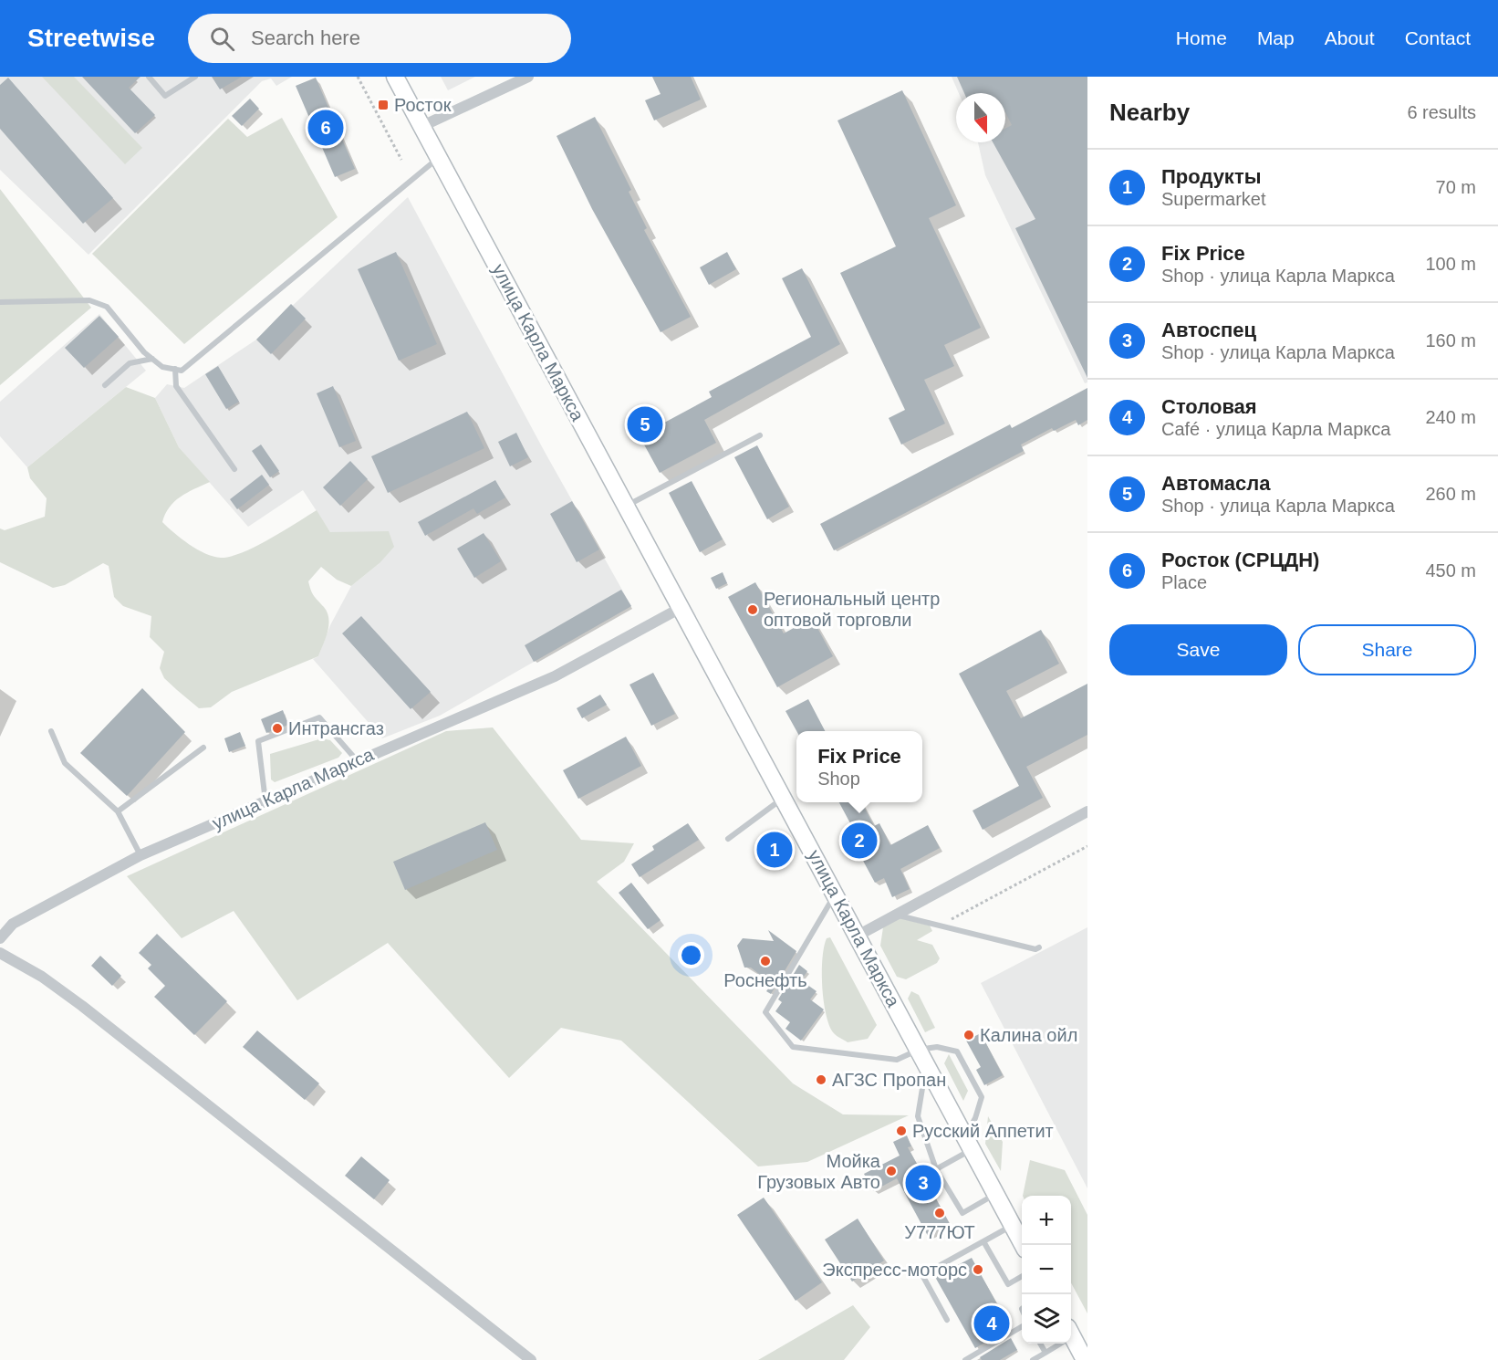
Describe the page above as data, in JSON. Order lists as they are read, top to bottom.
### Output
{
  "streets": {
    "main road": ["улица Карла Маркса"]
  },
  "places": {
    "transit": ["Росток"],
    "other": [
      "Региональный центр оптовой торговли",
      "Интрансгаз",
      "Роснефть",
      "Калина ойл",
      "АГЗС Пропан",
      "Русский Аппетит",
      "Мойка Грузовых Авто",
      "У777ЮТ",
      "Экспресс-моторс"
    ]
  },
  "north": "bottom",
  "page": {
    "header": "Streetwise",
    "search": "Search here",
    "nav": [
      "Home",
      "Map",
      "About",
      "Contact"
    ],
    "heading": ["Nearby", "6 results"],
    "pins": [
      "6",
      "5",
      "2",
      "1",
      "3",
      "4"
    ],
    "list": [
      {
        "mark": "1",
        "name": "Продукты",
        "note": "Supermarket",
        "value": "70 m"
      },
      {
        "mark": "2",
        "name": "Fix Price",
        "note": "Shop · улица Карла Маркса",
        "value": "100 m"
      },
      {
        "mark": "3",
        "name": "Автоспец",
        "note": "Shop · улица Карла Маркса",
        "value": "160 m"
      },
      {
        "mark": "4",
        "name": "Столовая",
        "note": "Café · улица Карла Маркса",
        "value": "240 m"
      },
      {
        "mark": "5",
        "name": "Автомасла",
        "note": "Shop · улица Карла Маркса",
        "value": "260 m"
      },
      {
        "mark": "6",
        "name": "Росток (СРЦДН)",
        "note": "Place",
        "value": "450 m"
      }
    ],
    "buttons": ["Save", "Share"],
    "popup": ["Fix Price", "Shop"],
    "map_buttons": ["+", "−"]
  }
}
